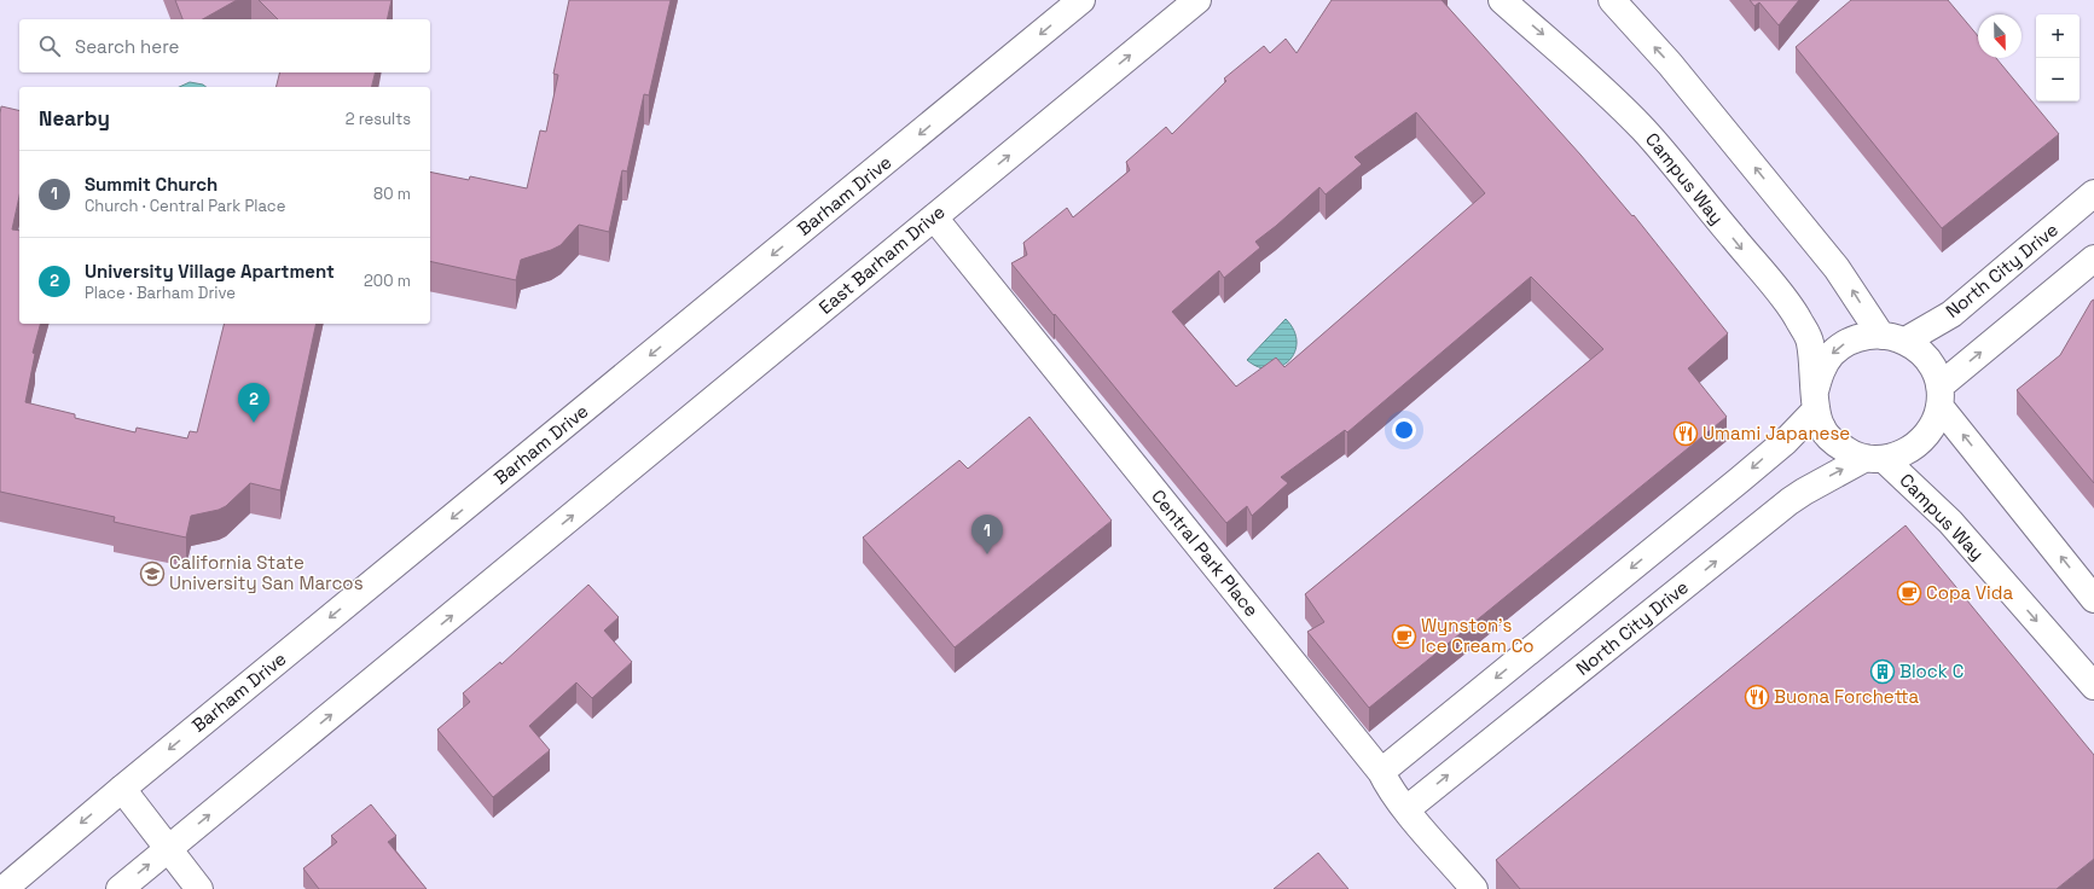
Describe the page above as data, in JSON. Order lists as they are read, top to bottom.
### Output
{
  "streets": {
    "street": [
      "Campus Way",
      "Barham Drive",
      "East Barham Drive",
      "North City Drive",
      "Central Park Place"
    ]
  },
  "crossings": [
    ["Campus Way", "North City Drive"],
    ["East Barham Drive", "Central Park Place"],
    ["North City Drive", "Central Park Place"]
  ],
  "one_way": ["Barham Drive", "East Barham Drive"],
  "places": {
    "restaurant": ["Umami Japanese", "Buona Forchetta"],
    "school or university": ["California State University San Marcos"],
    "cafe": ["Copa Vida", "Wynston's Ice Cream Co"],
    "building": ["Block C"]
  },
  "north": "bottom",
  "page": {
    "map_buttons": ["+", "−"],
    "search": "Search here",
    "heading": ["Nearby", "2 results"],
    "list": [
      {
        "mark": "1",
        "name": "Summit Church",
        "note": "Church · Central Park Place",
        "value": "80 m"
      },
      {
        "mark": "2",
        "name": "University Village Apartment",
        "note": "Place · Barham Drive",
        "value": "200 m"
      }
    ],
    "pins": ["2", "1"]
  }
}
